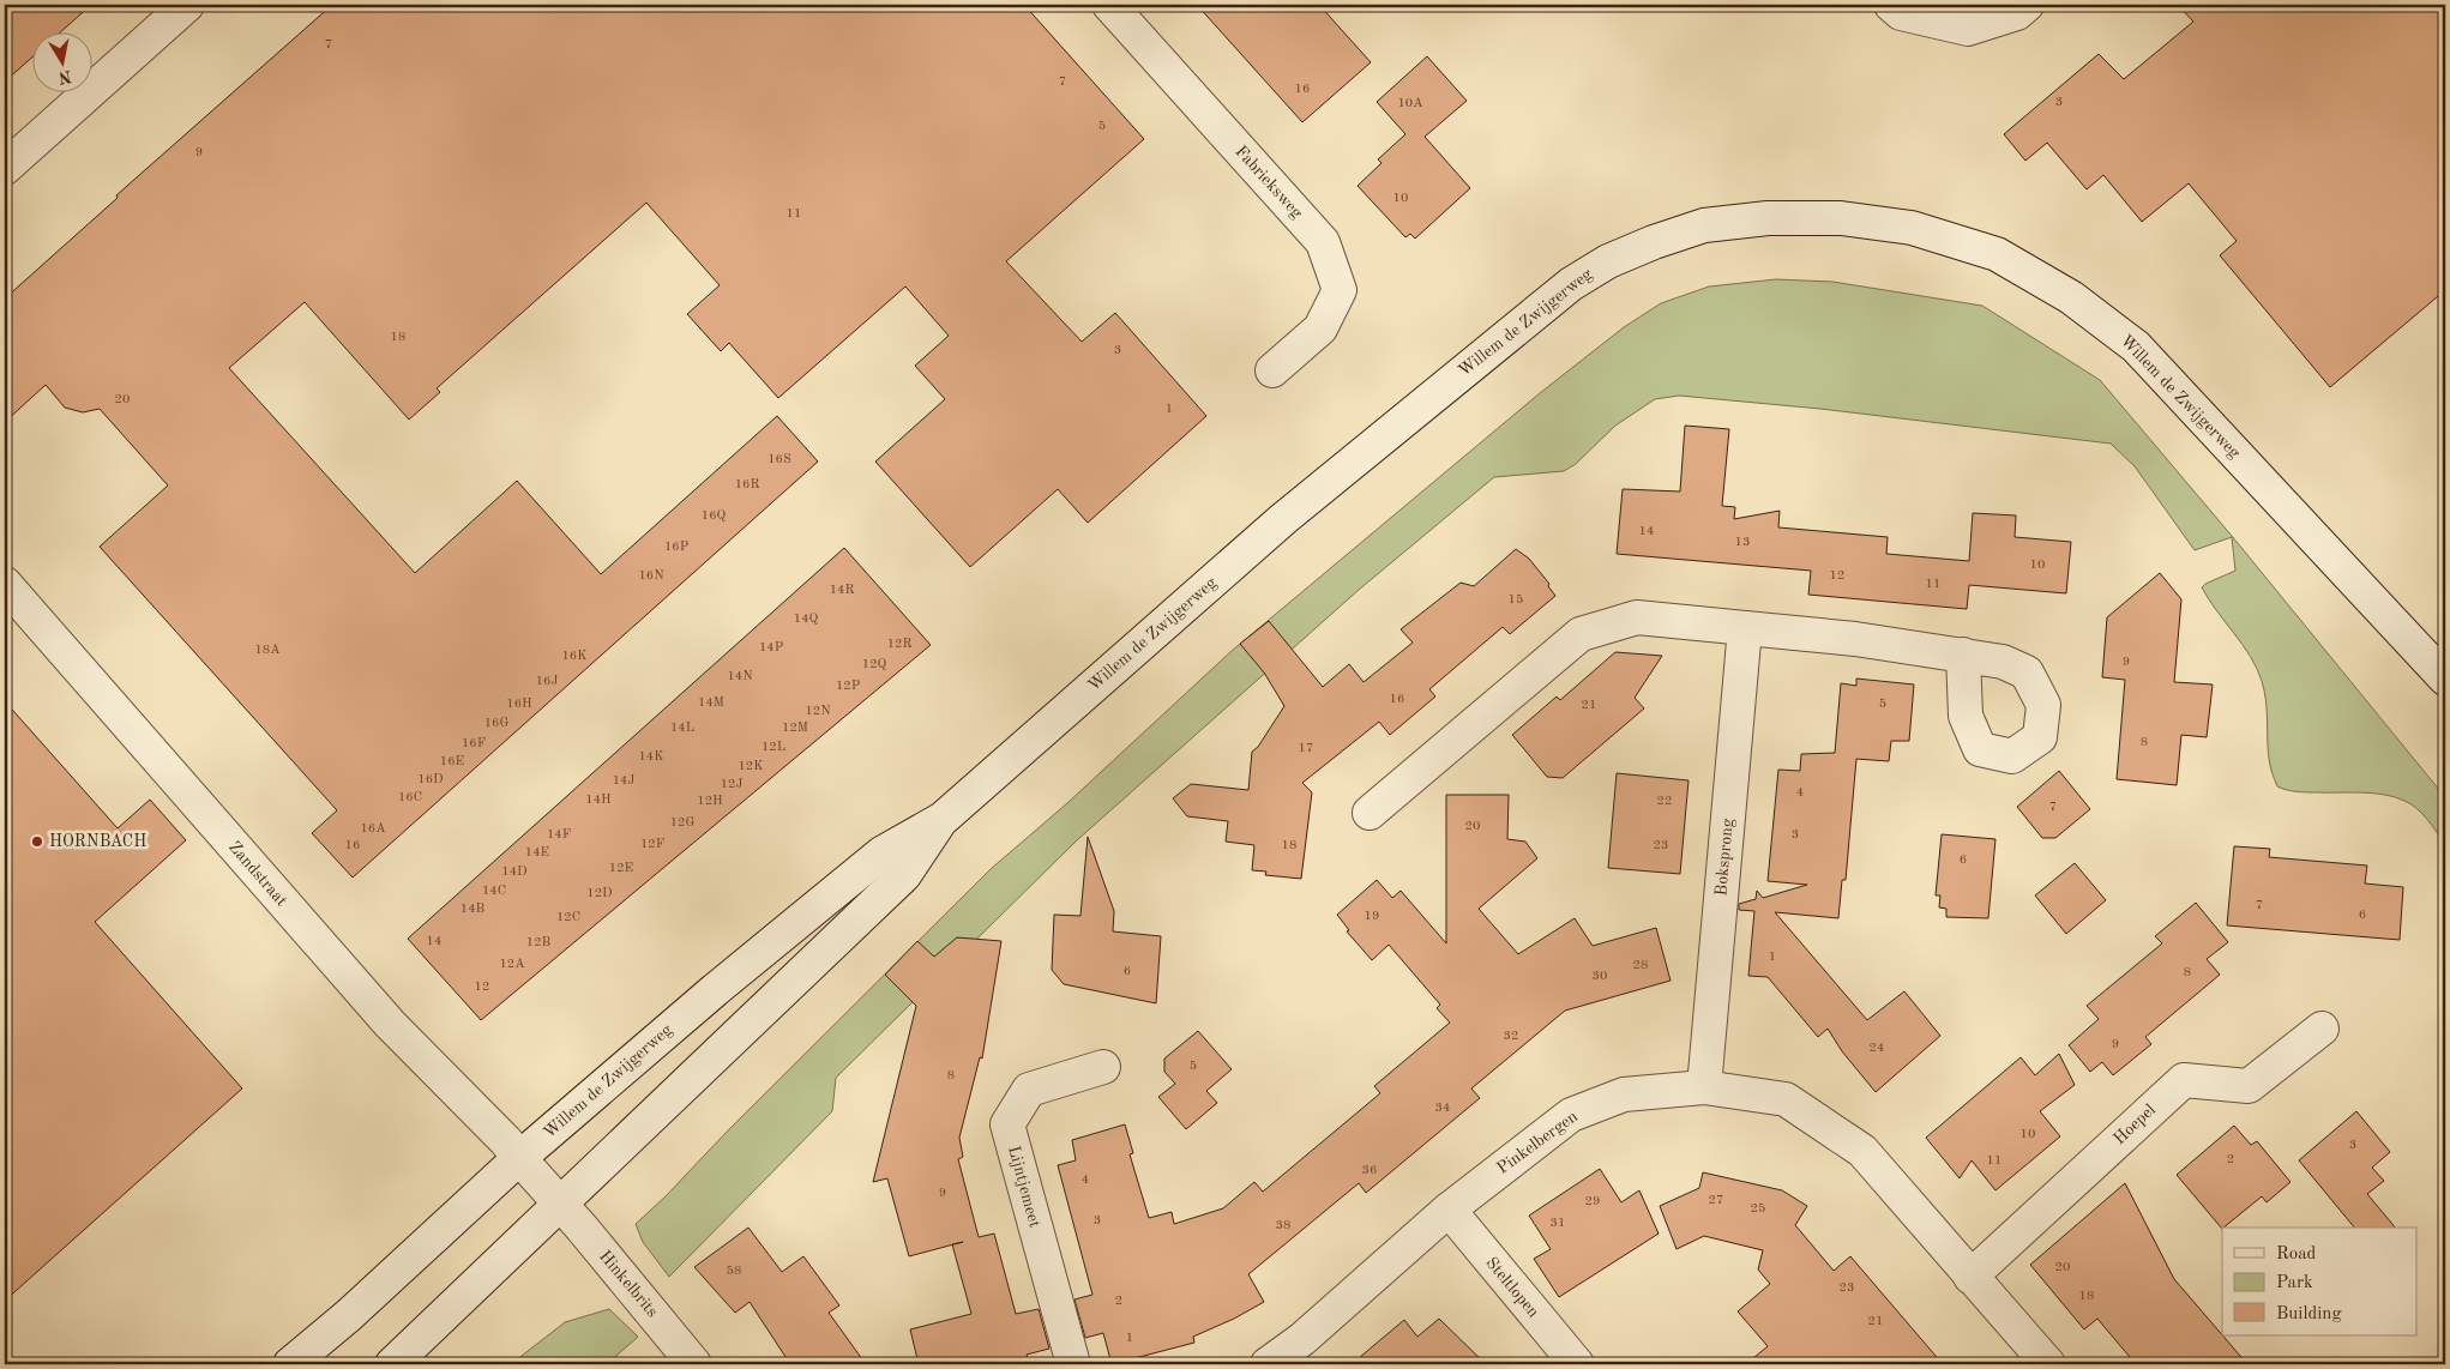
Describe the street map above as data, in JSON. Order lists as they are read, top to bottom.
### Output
{
  "streets": {
    "street": [
      "Fabrieksweg",
      "Willem de Zwijgerweg",
      "Boksprong",
      "Zandstraat",
      "Hoepel",
      "Pinkelbergen",
      "Lijntjemeet",
      "Hinkelbrits",
      "Steltlopen"
    ]
  },
  "crossings": [
    ["Willem de Zwijgerweg", "Zandstraat"],
    ["Willem de Zwijgerweg", "Hinkelbrits"],
    ["Boksprong", "Pinkelbergen"],
    ["Zandstraat", "Hinkelbrits"],
    ["Hoepel", "Pinkelbergen"],
    ["Pinkelbergen", "Steltlopen"]
  ],
  "places": ["HORNBACH"],
  "house_numbers": [
    "7",
    "7",
    "16",
    "3",
    "10A",
    "5",
    "9",
    "10",
    "11",
    "18",
    "3",
    "20",
    "1",
    "16S",
    "16R",
    "16Q",
    "14",
    "13",
    "16P",
    "10",
    "16N",
    "12",
    "11",
    "14R",
    "15",
    "14Q",
    "12R",
    "14P",
    "18A",
    "16K",
    "9",
    "12Q",
    "14N",
    "16J",
    "12P",
    "16",
    "14M",
    "16H",
    "5",
    "21",
    "12N",
    "16G",
    "14L",
    "12M",
    "8",
    "16F",
    "12L",
    "17",
    "14K",
    "16E",
    "12K",
    "16D",
    "14J",
    "12J",
    "4",
    "16C",
    "14H",
    "12H",
    "22",
    "7",
    "12G",
    "20",
    "16A",
    "14F",
    "3",
    "12F",
    "16",
    "18",
    "23",
    "14E",
    "6",
    "12E",
    "14D",
    "14C",
    "12D",
    "7",
    "14B",
    "6",
    "19",
    "12C",
    "14",
    "12B",
    "1",
    "12A",
    "28",
    "6",
    "8",
    "30",
    "12",
    "32",
    "9",
    "24",
    "5",
    "8",
    "34",
    "10",
    "3",
    "2",
    "11",
    "36",
    "4",
    "9",
    "27",
    "29",
    "25",
    "3",
    "31",
    "38",
    "20",
    "58",
    "23",
    "18",
    "2",
    "21",
    "1"
  ],
  "legend": ["Road", "Park", "Building"],
  "north": "bottom"
}
